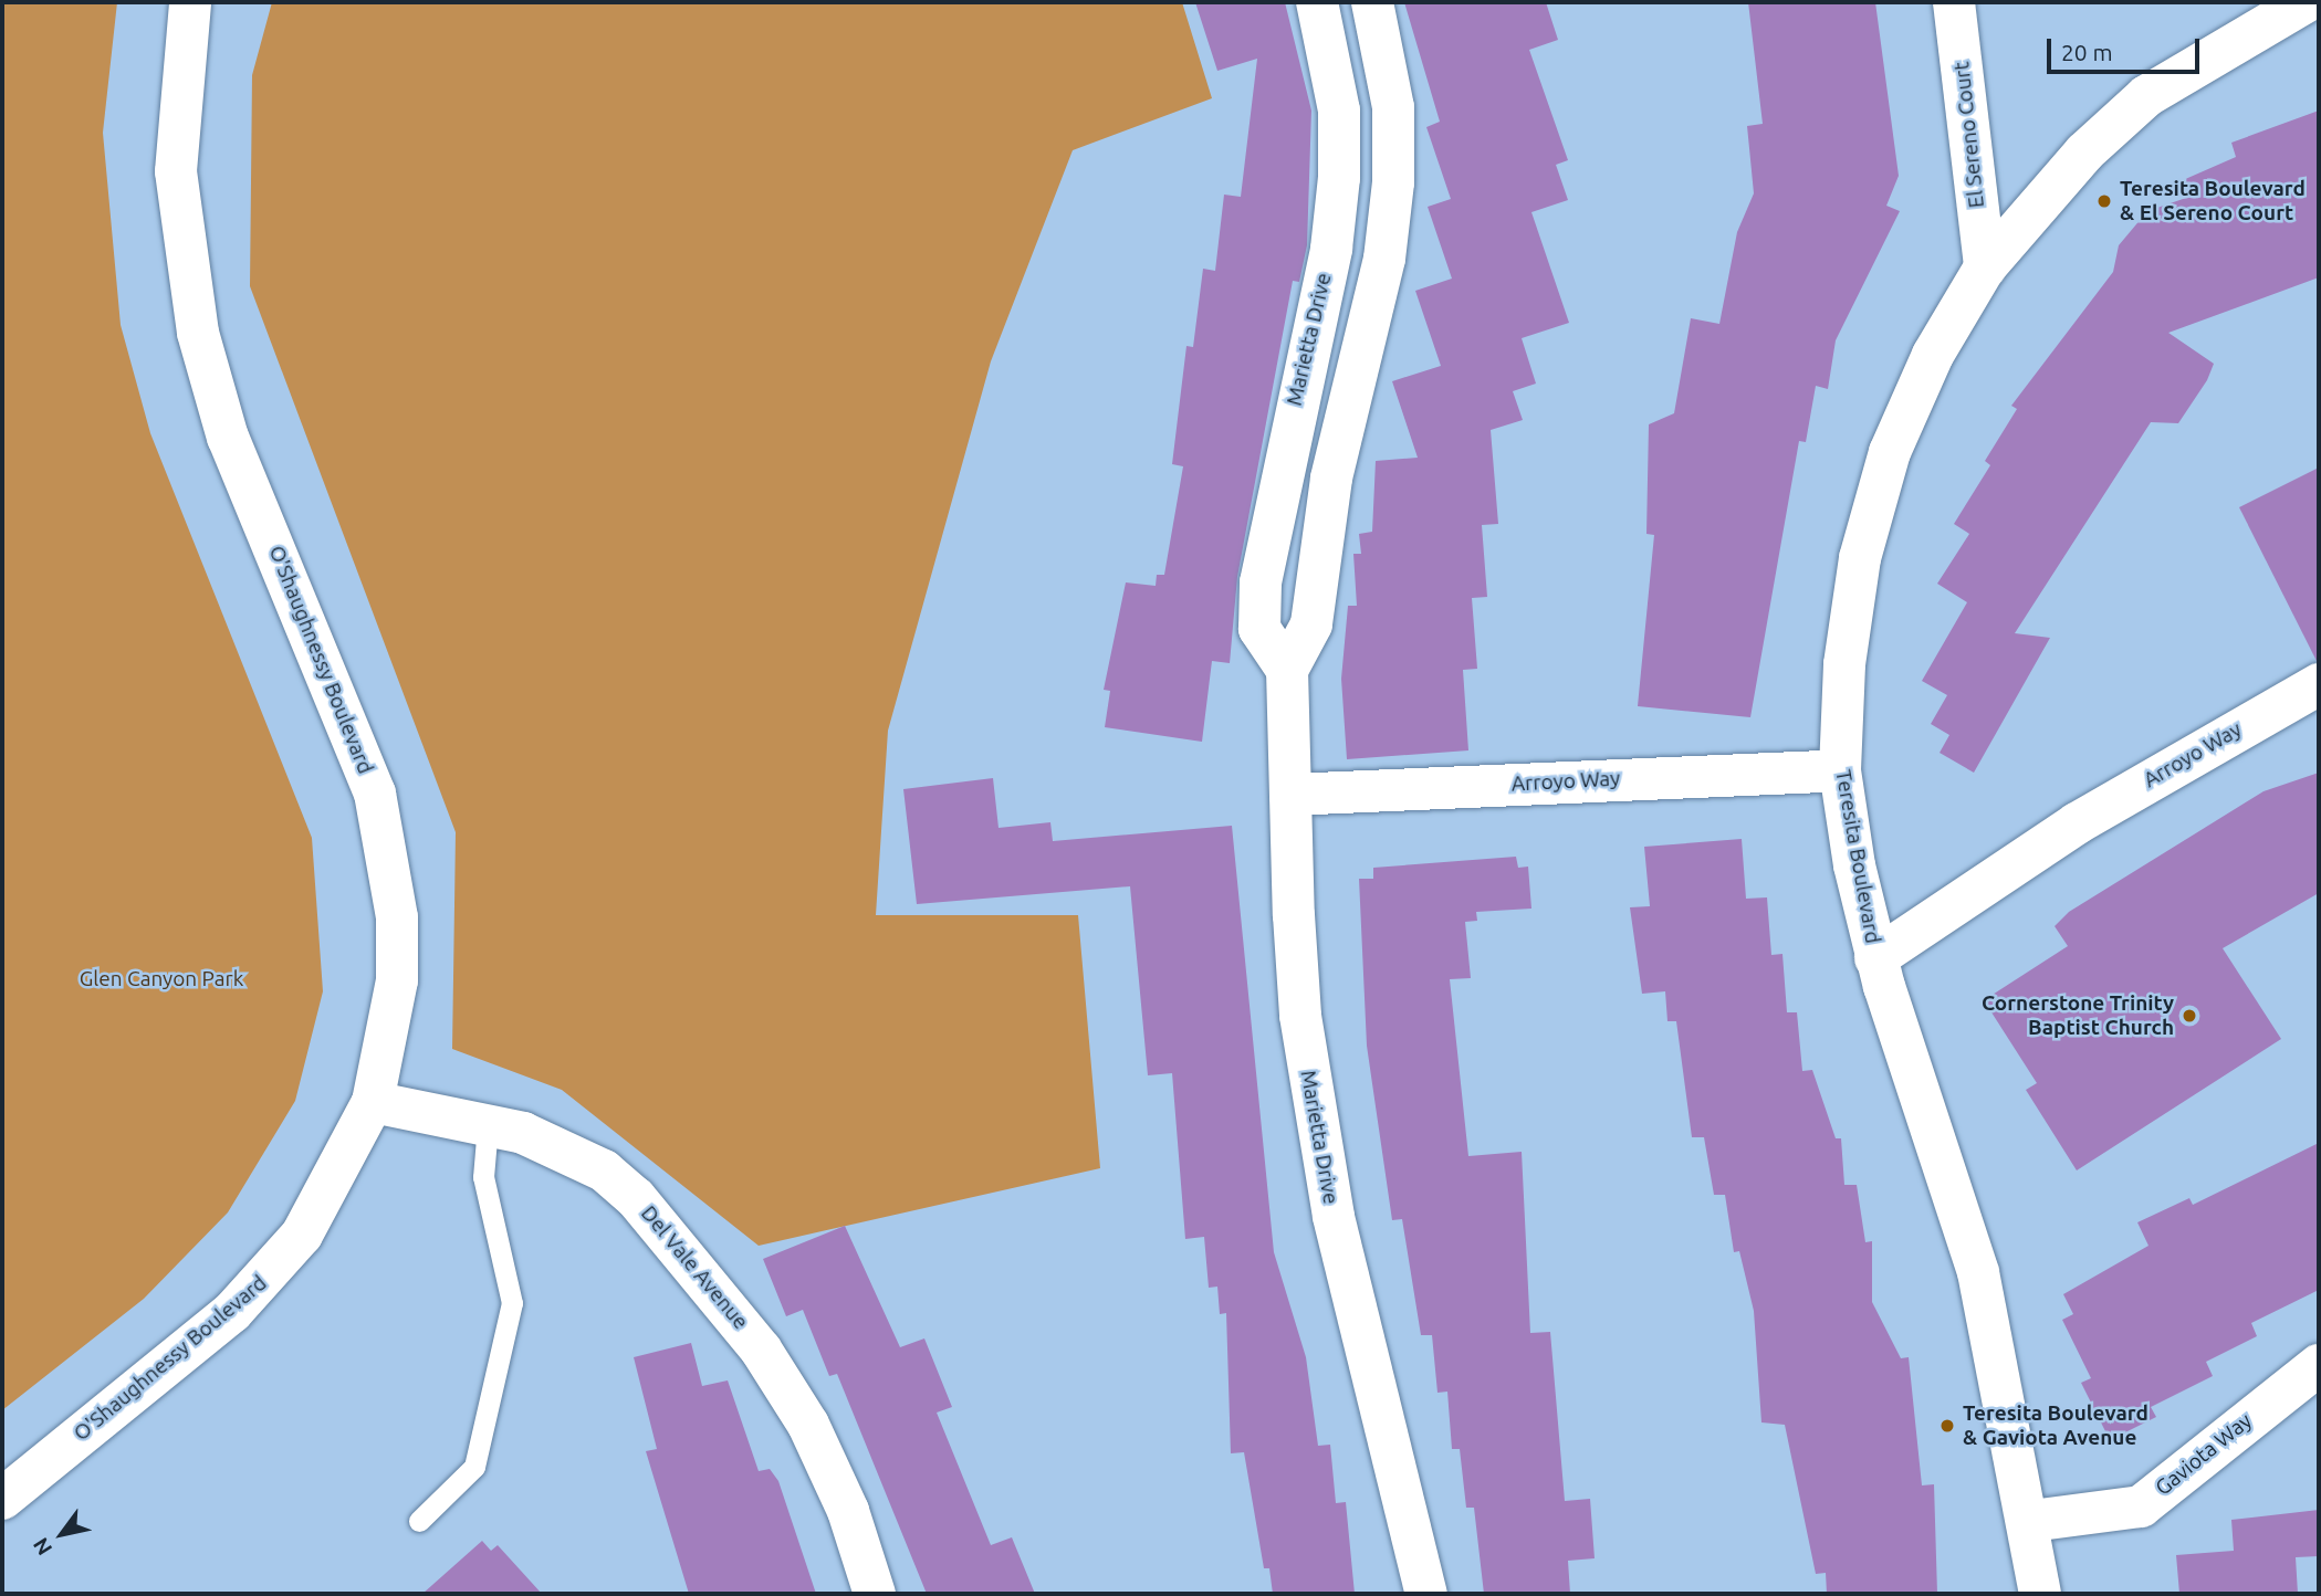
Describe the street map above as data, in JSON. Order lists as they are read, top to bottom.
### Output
{
  "streets": {
    "street": [
      "El Sereno Court",
      "Marietta Drive",
      "O'Shaughnessy Boulevard",
      "Arroyo Way",
      "Teresita Boulevard",
      "Del Vale Avenue",
      "Gaviota Way"
    ]
  },
  "crossings": [
    ["El Sereno Court", "Teresita Boulevard"],
    ["Marietta Drive", "Arroyo Way"],
    ["O'Shaughnessy Boulevard", "Del Vale Avenue"],
    ["Arroyo Way", "Teresita Boulevard"],
    ["Teresita Boulevard", "Gaviota Way"]
  ],
  "parks": ["Glen Canyon Park"],
  "places": ["Teresita Boulevard & El Sereno Court", "Cornerstone Trinity Baptist Church", "Teresita Boulevard & Gaviota Avenue"],
  "scale_bar": "20 m",
  "north": "bottom left"
}
